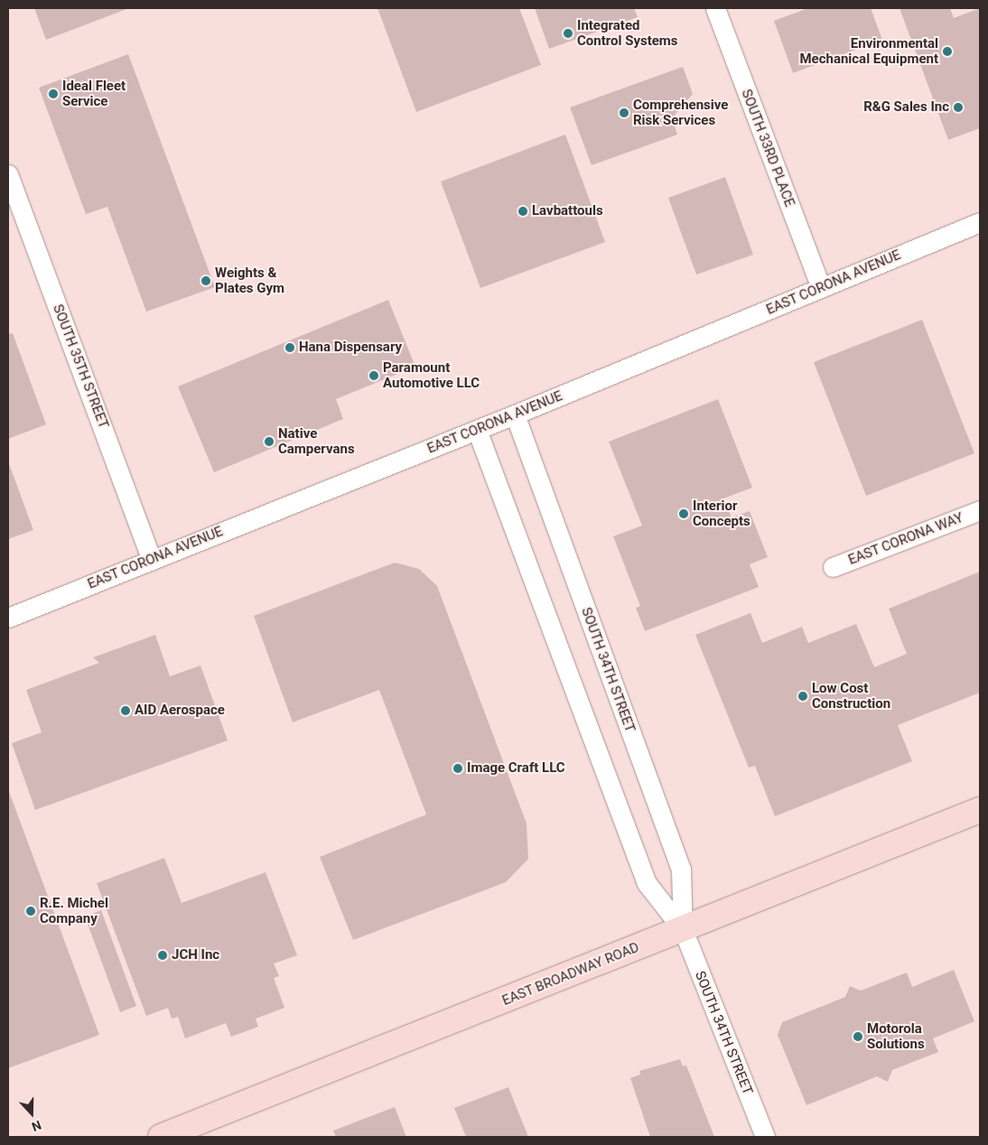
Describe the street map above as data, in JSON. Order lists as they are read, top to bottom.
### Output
{
  "streets": {
    "main road": ["EAST BROADWAY ROAD"],
    "street": [
      "SOUTH 33RD PLACE",
      "EAST CORONA AVENUE",
      "SOUTH 35TH STREET",
      "EAST CORONA WAY",
      "SOUTH 34TH STREET"
    ]
  },
  "crossings": [
    ["SOUTH 33RD PLACE", "EAST CORONA AVENUE"],
    ["EAST CORONA AVENUE", "SOUTH 35TH STREET"],
    ["EAST CORONA AVENUE", "SOUTH 34TH STREET"],
    ["SOUTH 34TH STREET", "EAST BROADWAY ROAD"]
  ],
  "places": [
    "Integrated Control Systems",
    "Environmental Mechanical Equipment",
    "Ideal Fleet Service",
    "R&G Sales Inc",
    "Comprehensive Risk Services",
    "Lavbattouls",
    "Weights & Plates Gym",
    "Hana Dispensary",
    "Paramount Automotive LLC",
    "Native Campervans",
    "Interior Concepts",
    "Low Cost Construction",
    "AID Aerospace",
    "Image Craft LLC",
    "R.E. Michel Company",
    "JCH Inc",
    "Motorola Solutions"
  ],
  "north": "bottom"
}
